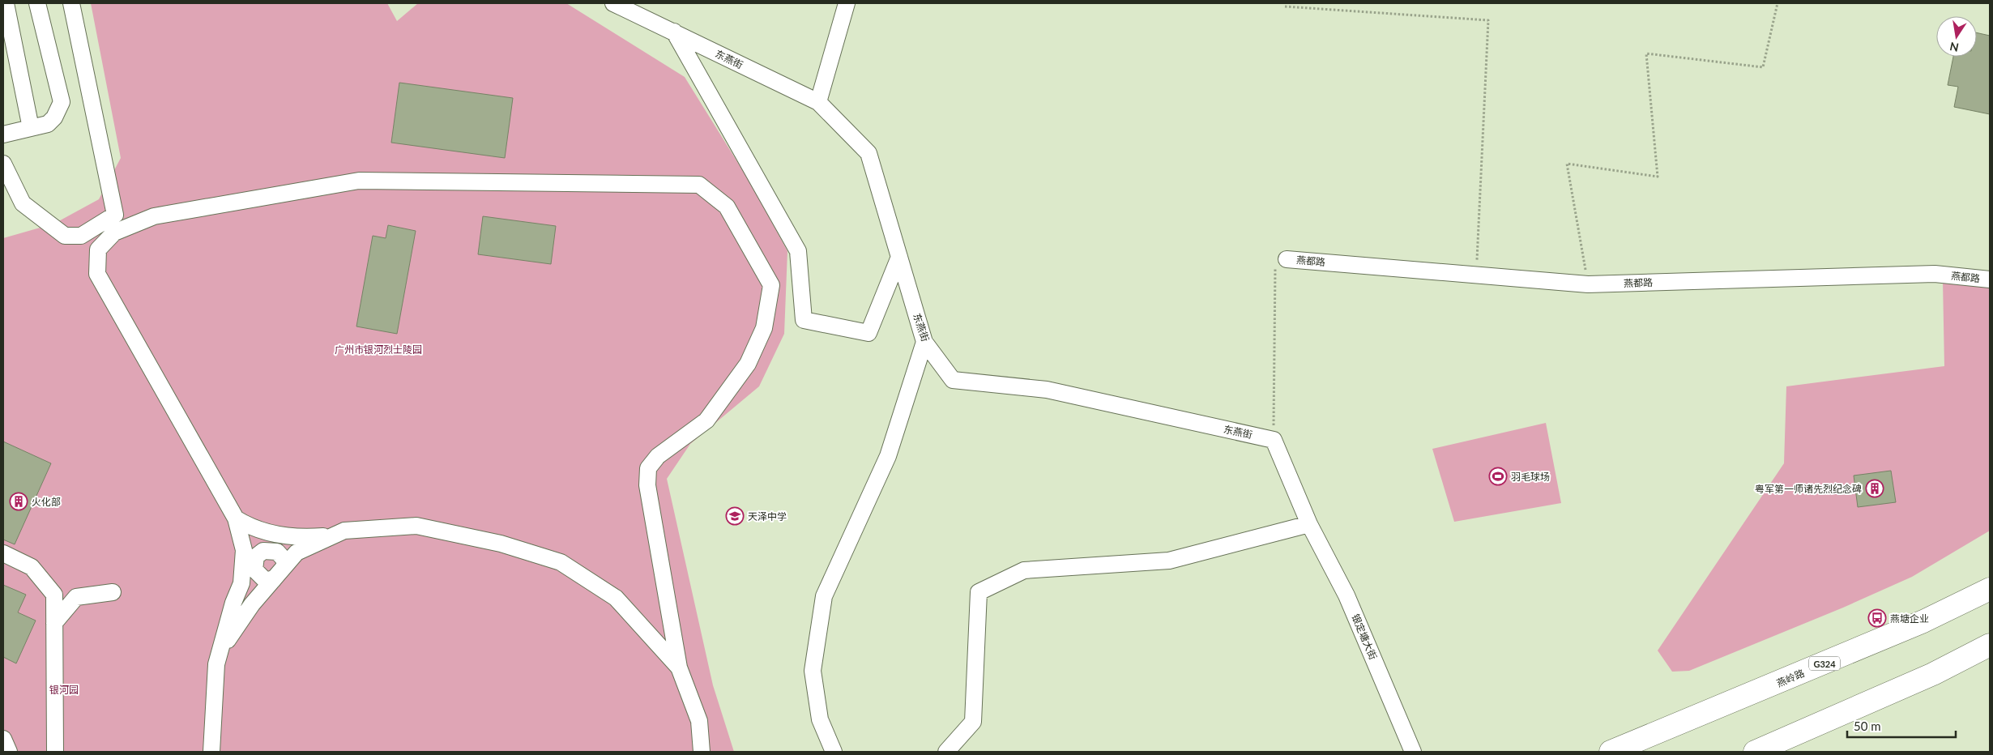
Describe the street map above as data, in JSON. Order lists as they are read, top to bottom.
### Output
{
  "streets": {
    "highway": ["G324", "燕岭路"],
    "street": ["东燕街", "燕都路", "银定塘大街"]
  },
  "parks": ["广州市银河烈士陵园", "银河园"],
  "places": {
    "sports": ["羽毛球场"],
    "building": ["粤军第一师诸先烈纪念碑", "火化部"],
    "school or university": ["天泽中学"],
    "bus stop": ["燕塘企业"]
  },
  "scale_bar": "50 m",
  "north": "bottom"
}
